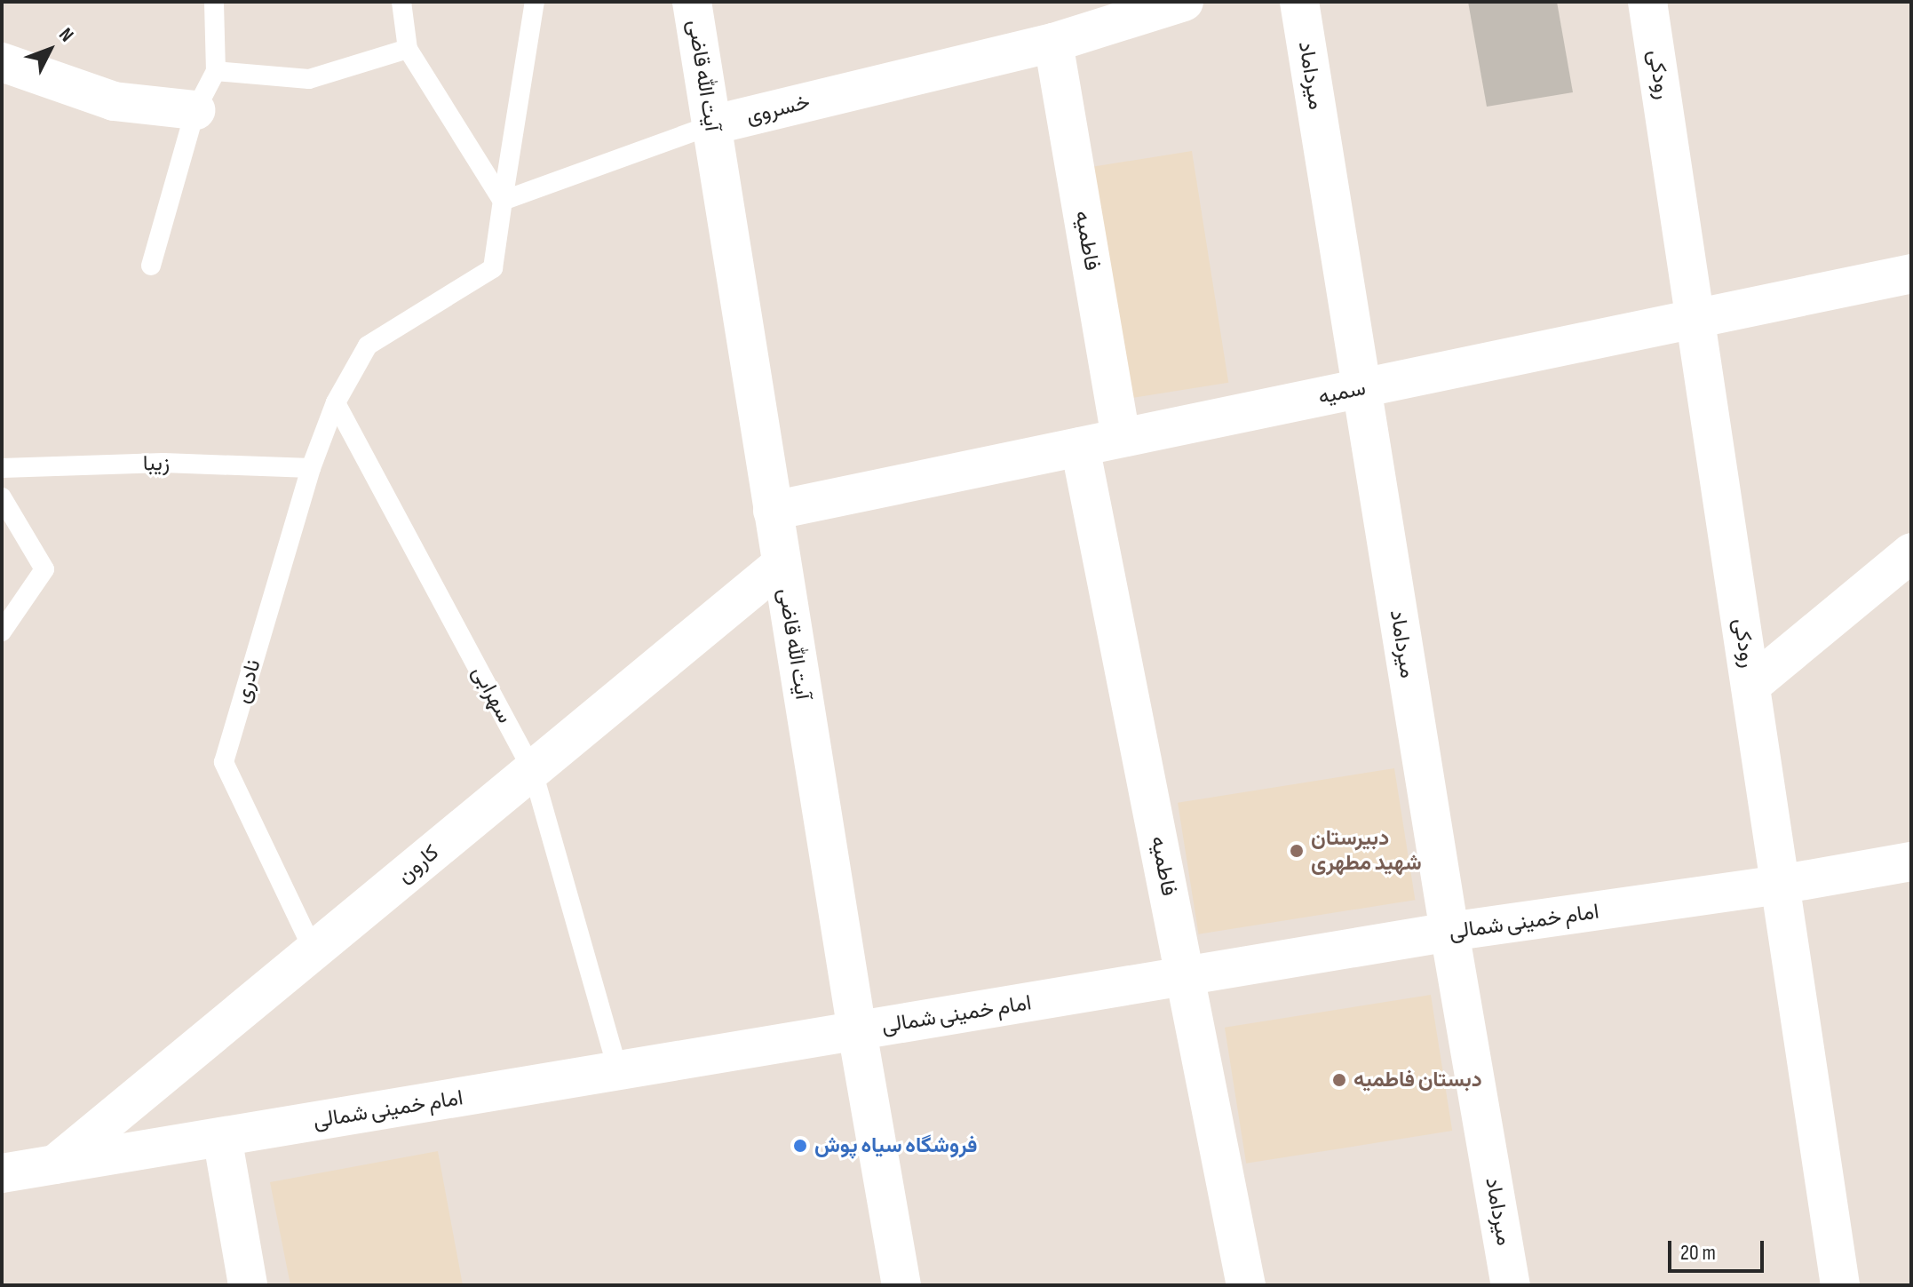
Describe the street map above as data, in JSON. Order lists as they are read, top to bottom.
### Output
{
  "streets": {
    "street": [
      "رودکی",
      "آیت الله قاضی",
      "میرداماد",
      "خسروی",
      "فاطمیه",
      "سمیه",
      "کارون",
      "امام خمینی شمالی"
    ],
    "lane": ["زیبا", "نادری", "سهرابی"]
  },
  "crossings": [
    ["رودکی", "سمیه"],
    ["رودکی", "امام خمینی شمالی"],
    ["آیت الله قاضی", "خسروی"],
    ["آیت الله قاضی", "سمیه"],
    ["آیت الله قاضی", "کارون"],
    ["آیت الله قاضی", "امام خمینی شمالی"],
    ["میرداماد", "سمیه"],
    ["میرداماد", "امام خمینی شمالی"],
    ["خسروی", "فاطمیه"],
    ["فاطمیه", "سمیه"],
    ["فاطمیه", "امام خمینی شمالی"],
    ["زیبا", "نادری"],
    ["نادری", "سهرابی"],
    ["نادری", "کارون"],
    ["سهرابی", "کارون"],
    ["سهرابی", "امام خمینی شمالی"],
    ["کارون", "امام خمینی شمالی"]
  ],
  "places": ["دبیرستان شهید مطهری", "دبستان فاطمیه", "فروشگاه سیاه پوش"],
  "scale_bar": "20 m",
  "north": "top right"
}
